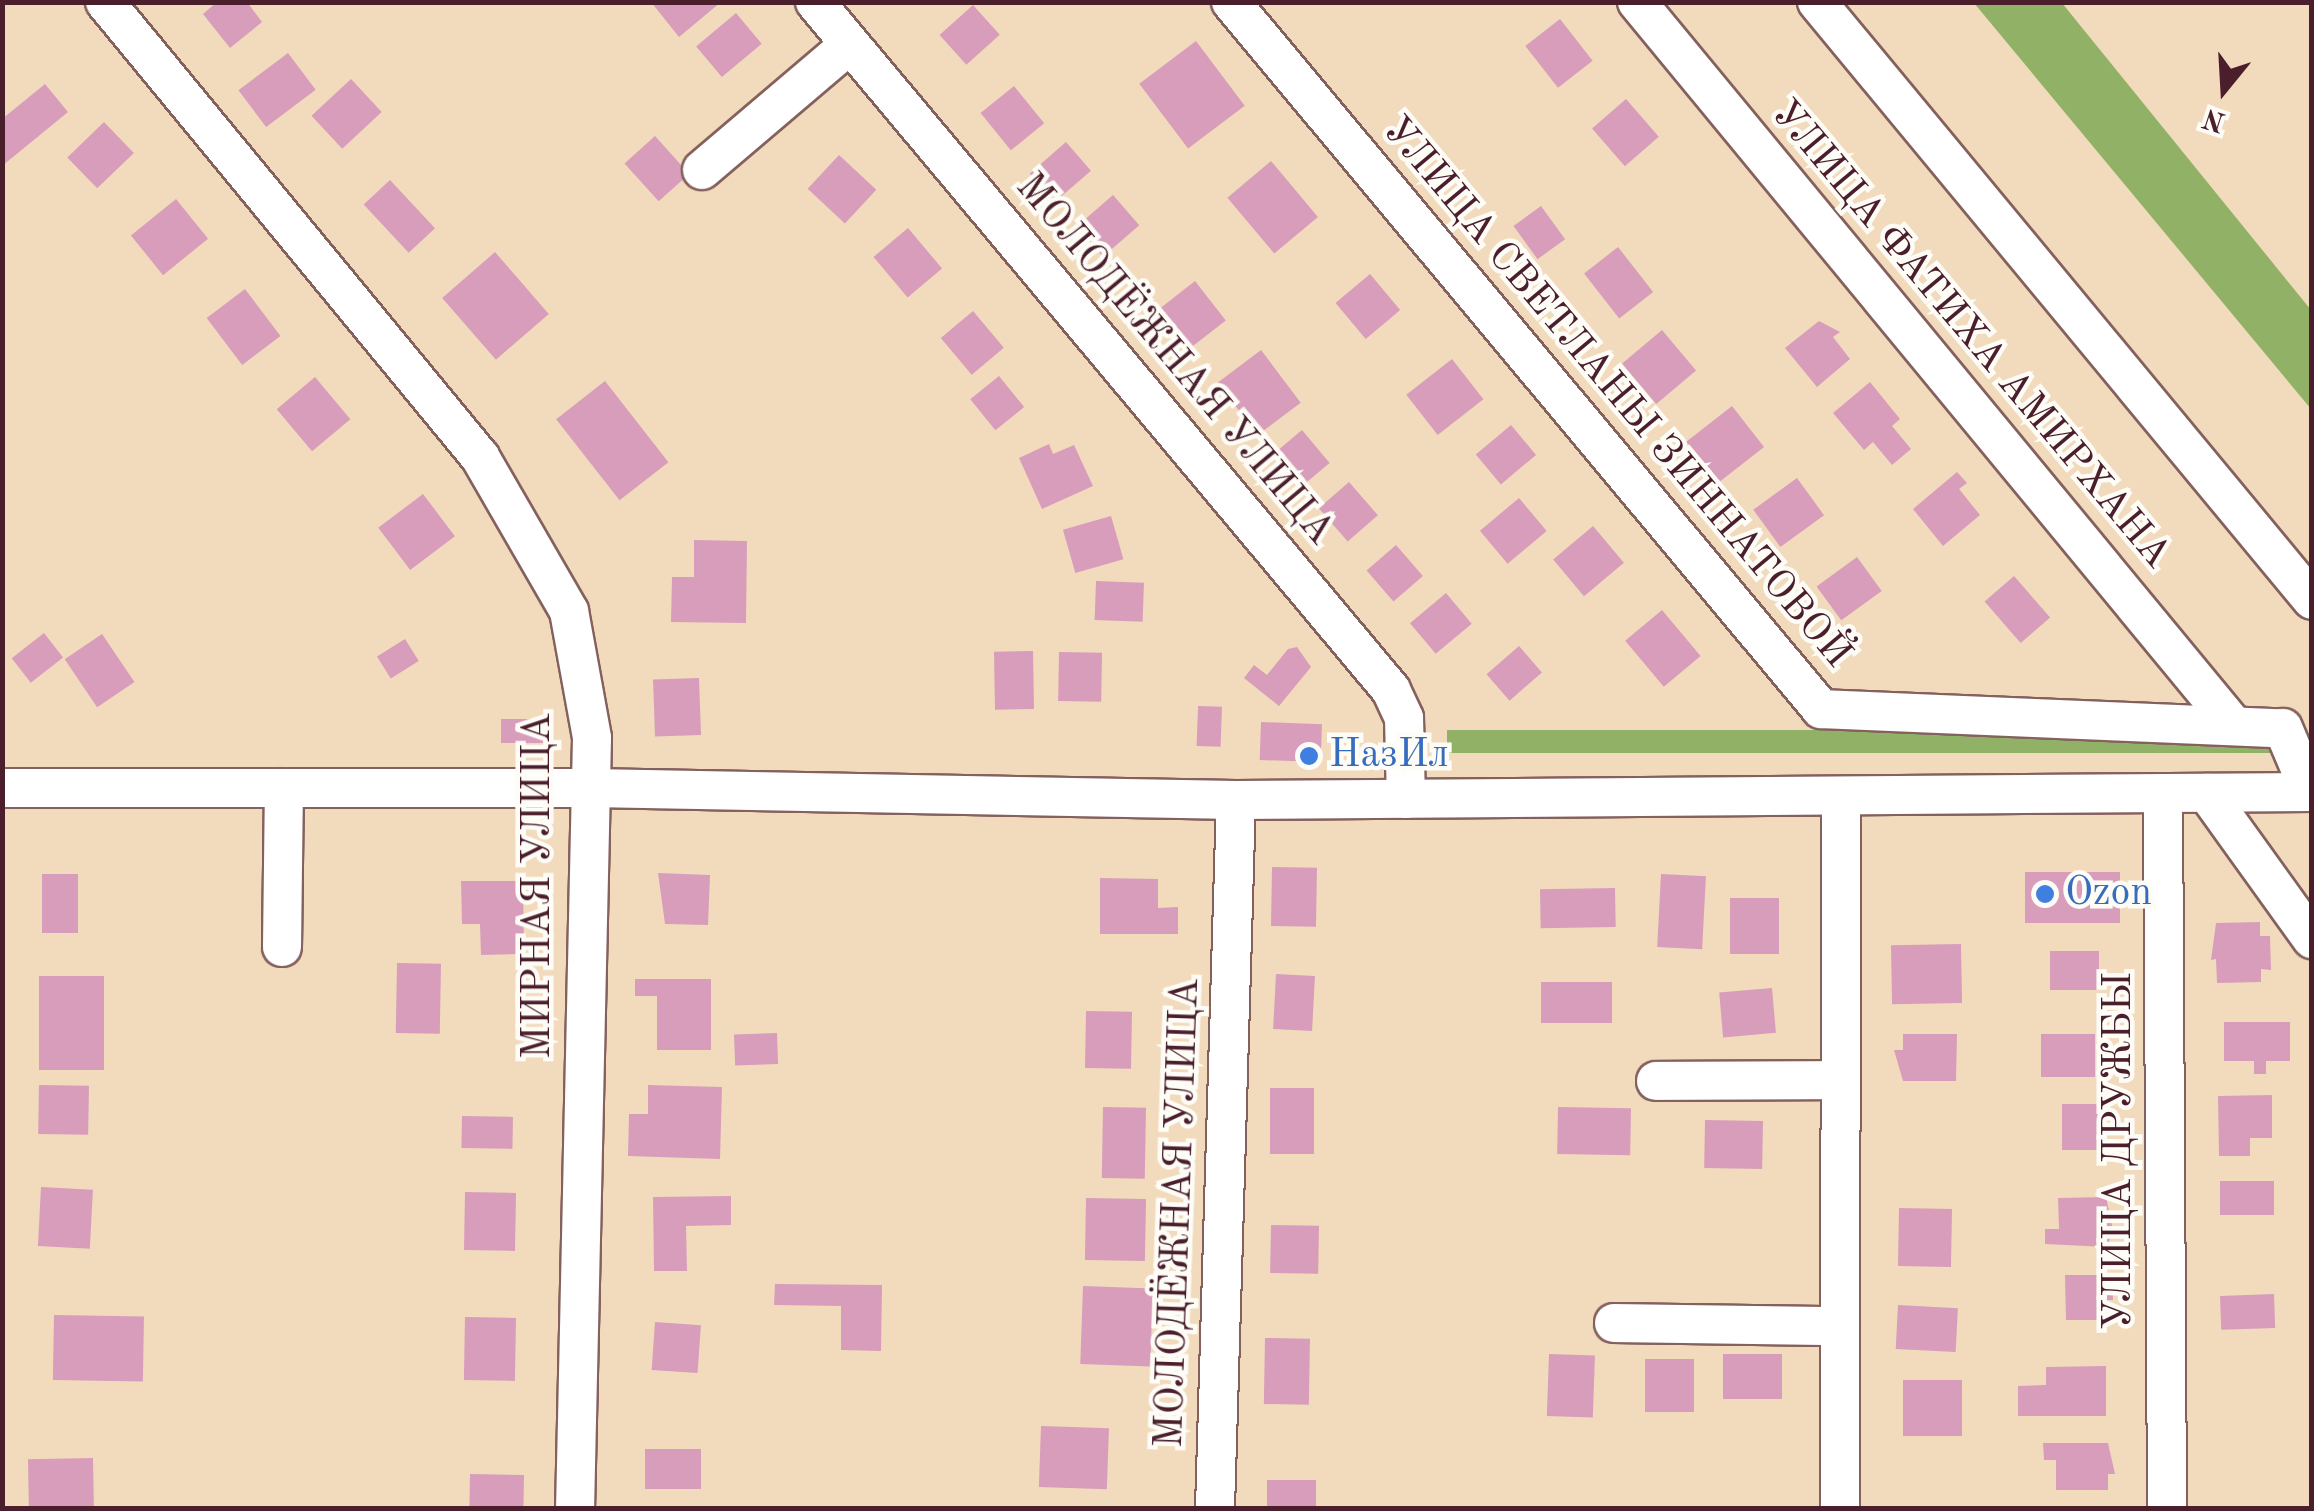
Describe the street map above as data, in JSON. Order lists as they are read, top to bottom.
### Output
{
  "streets": {
    "street": [
      "УЛИЦА ФАТИХА АМИРХАНА",
      "МОЛОДЁЖНАЯ УЛИЦА",
      "УЛИЦА СВЕТЛАНЫ ЗИННАТОВОЙ",
      "МИРНАЯ УЛИЦА",
      "УЛИЦА ДРУЖБЫ"
    ]
  },
  "crossings": [
    ["УЛИЦА ФАТИХА АМИРХАНА", "УЛИЦА СВЕТЛАНЫ ЗИННАТОВОЙ"]
  ],
  "places": ["НазИл", "Ozon"],
  "north": "bottom"
}
